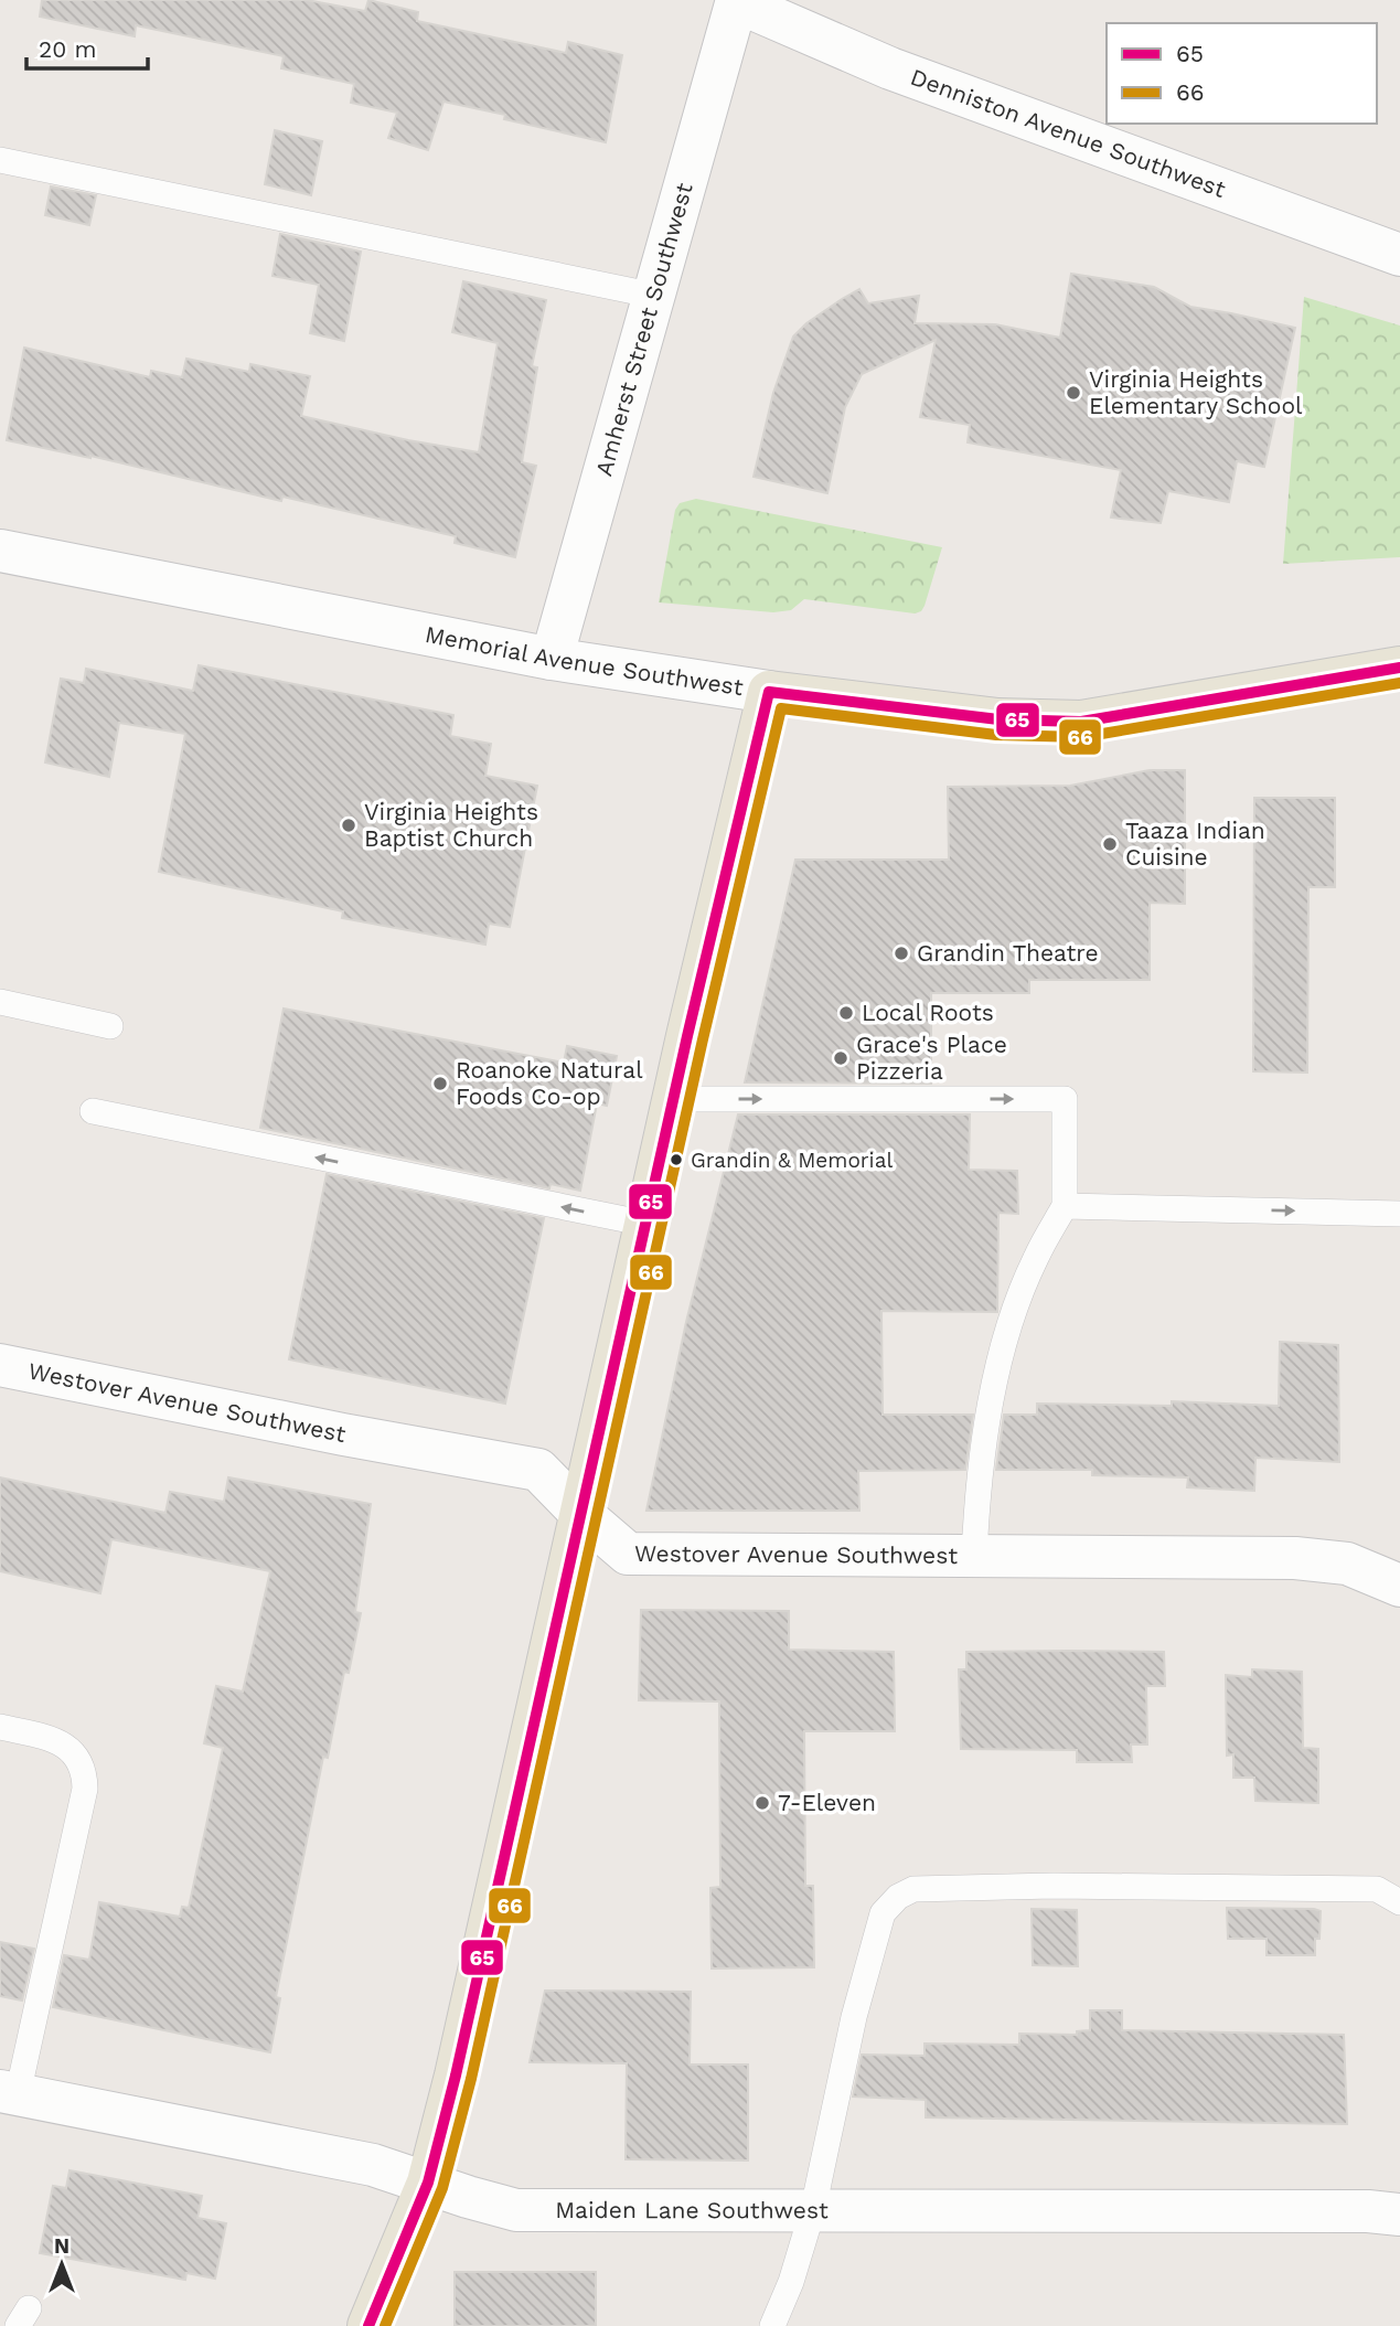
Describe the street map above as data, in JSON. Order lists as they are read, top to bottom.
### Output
{
  "streets": {
    "main road": ["Memorial Avenue Southwest"],
    "street": [
      "Denniston Avenue Southwest",
      "Amherst Street Southwest",
      "Westover Avenue Southwest",
      "Maiden Lane Southwest"
    ]
  },
  "crossings": [
    ["Denniston Avenue Southwest", "Amherst Street Southwest"],
    ["Amherst Street Southwest", "Memorial Avenue Southwest"]
  ],
  "places": [
    "Virginia Heights Elementary School",
    "Virginia Heights Baptist Church",
    "Taaza Indian Cuisine",
    "Grandin Theatre",
    "Local Roots",
    "Grace's Place Pizzeria",
    "Roanoke Natural Foods Co-op",
    "Grandin & Memorial",
    "7-Eleven"
  ],
  "lines": ["transit line 65", "transit line 66"],
  "legend": ["65", "66"],
  "scale_bar": "20 m",
  "north": "top"
}
